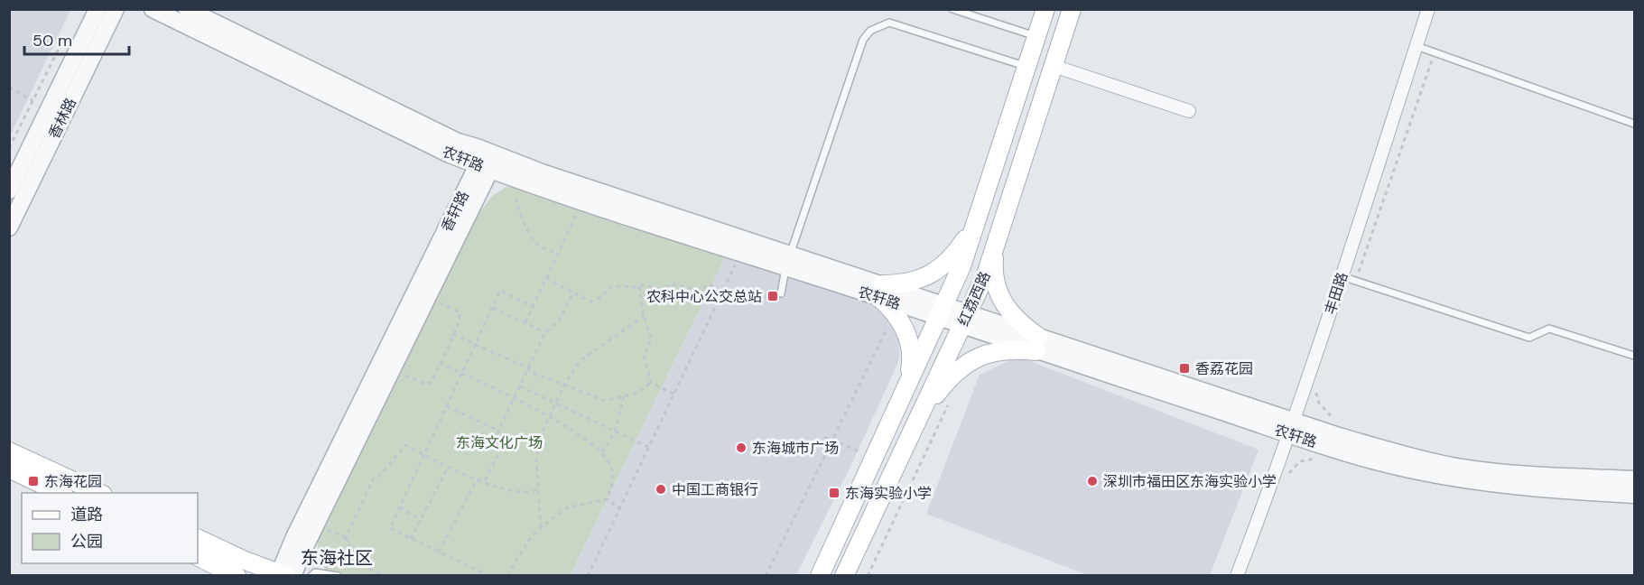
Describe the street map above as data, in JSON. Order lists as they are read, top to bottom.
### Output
{
  "streets": {
    "main road": ["红荔西路"],
    "street": [
      "香林路",
      "农轩路",
      "香轩路",
      "丰田路"
    ]
  },
  "crossings": [
    ["农轩路", "香轩路"],
    ["农轩路", "丰田路"],
    ["农轩路", "红荔西路"]
  ],
  "districts": ["东海社区"],
  "parks": ["东海文化广场"],
  "places": {
    "transit": [
      "农科中心公交总站",
      "香荔花园",
      "东海花园",
      "东海实验小学"
    ],
    "other": ["东海城市广场", "深圳市福田区东海实验小学", "中国工商银行"]
  },
  "legend": ["道路", "公园"],
  "scale_bar": "50 m"
}
